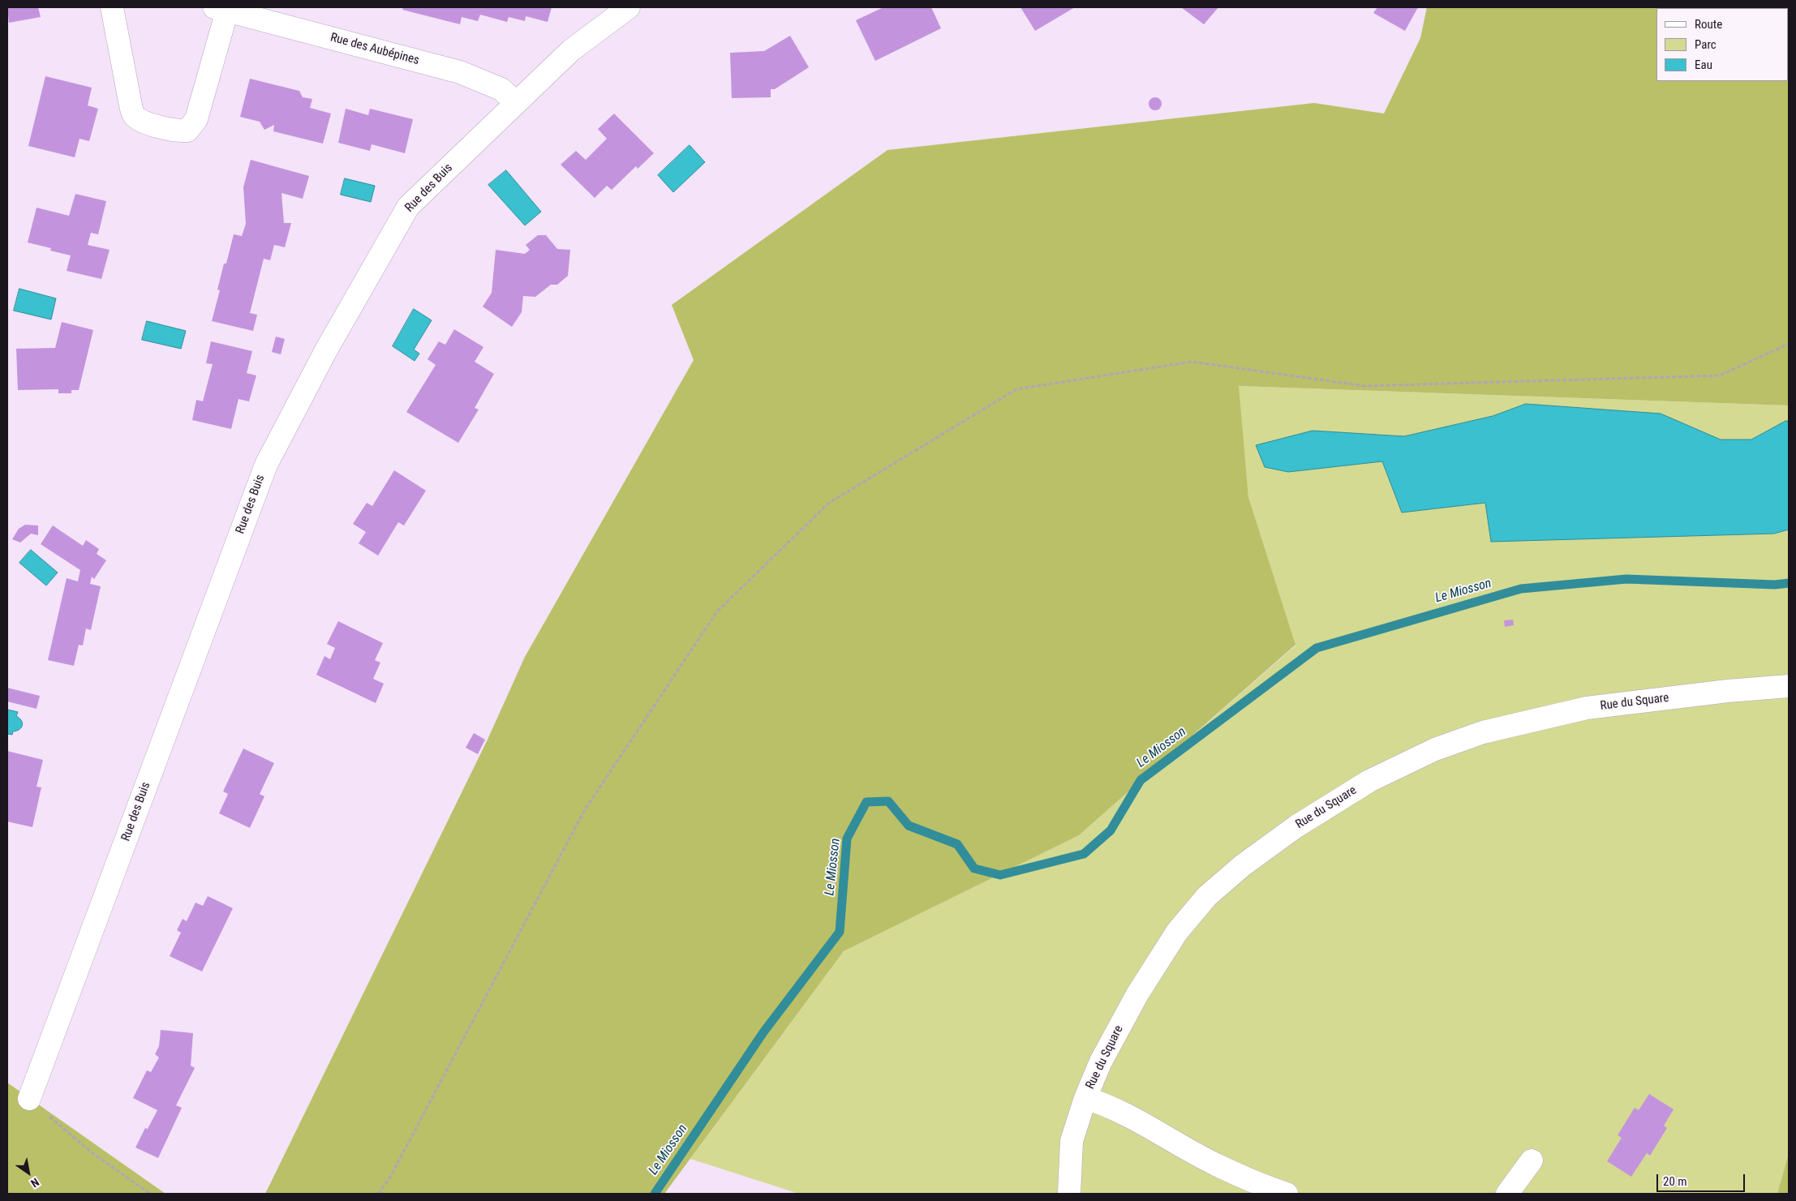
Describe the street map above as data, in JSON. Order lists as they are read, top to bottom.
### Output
{
  "streets": {
    "street": ["Rue des Aubépines", "Rue des Buis", "Rue du Square"]
  },
  "crossings": [
    ["Rue des Aubépines", "Rue des Buis"]
  ],
  "water": ["Le Miosson"],
  "legend": ["Route", "Parc", "Eau"],
  "scale_bar": "20 m",
  "north": "bottom right"
}
